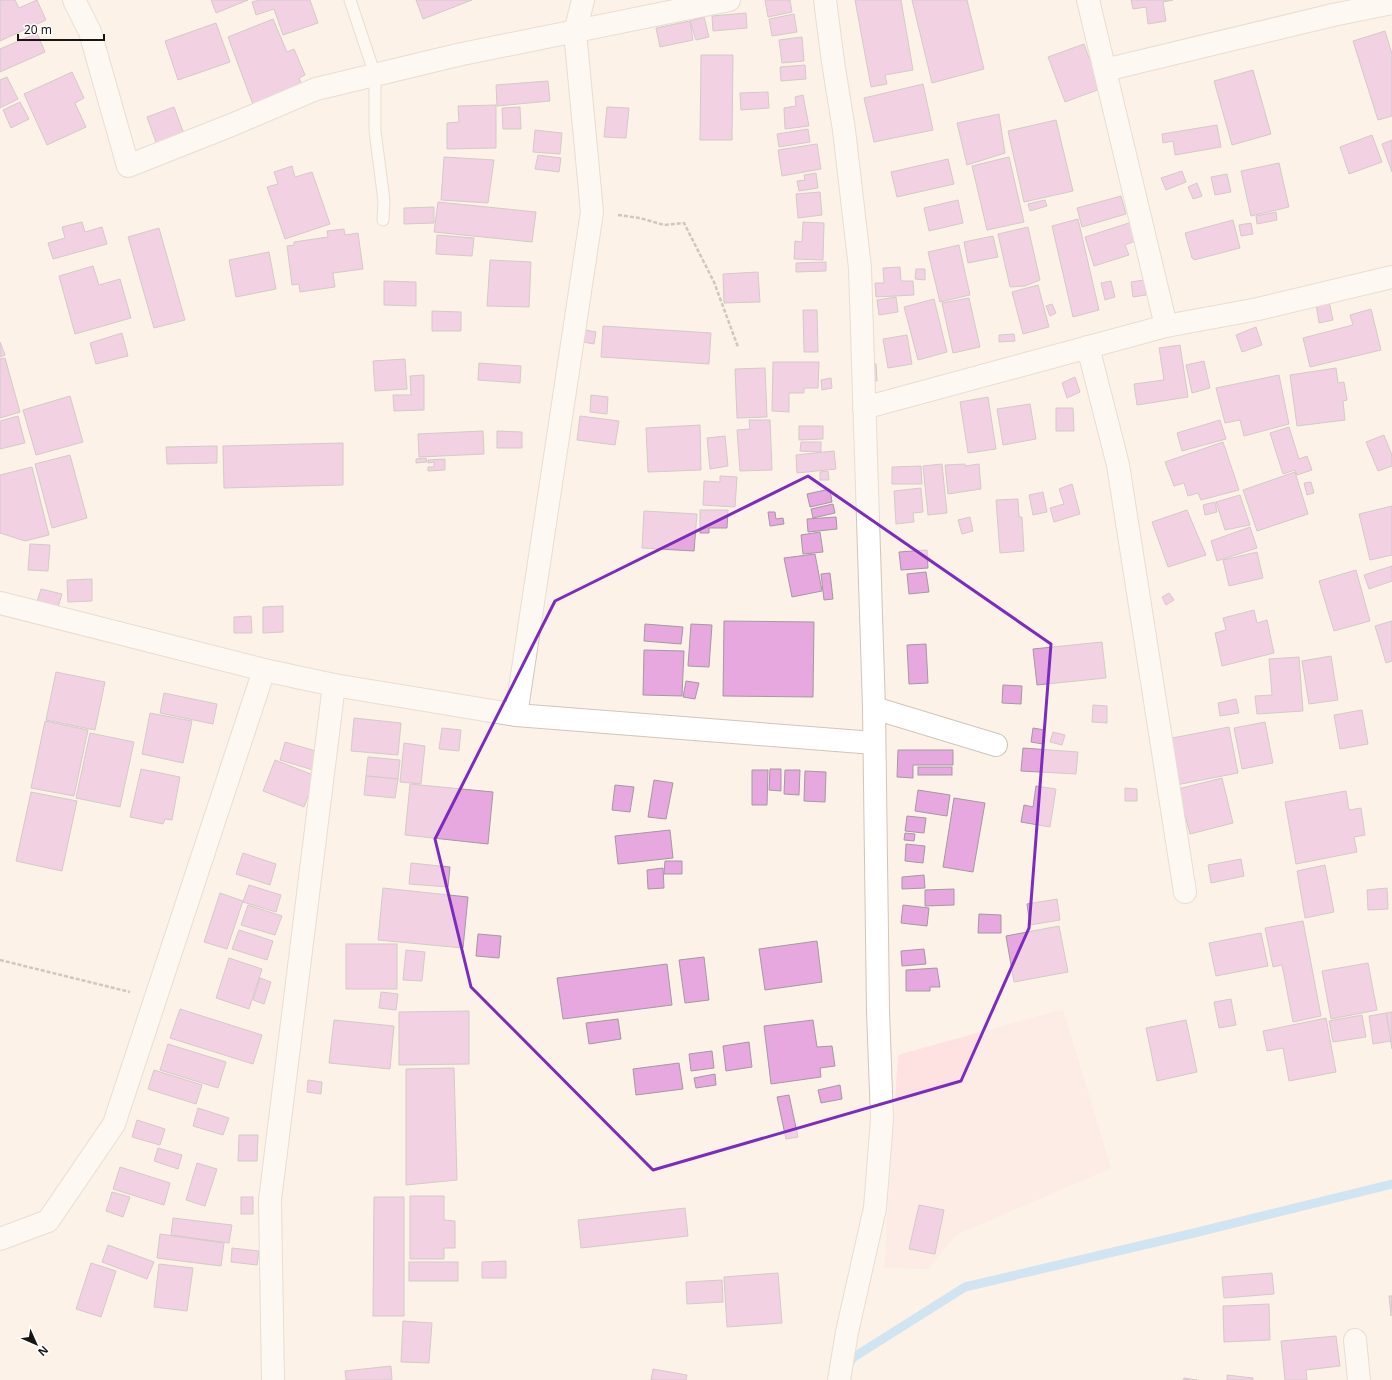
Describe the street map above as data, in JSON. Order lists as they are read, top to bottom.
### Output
{
  "scale_bar": "20 m",
  "north": "bottom right"
}
